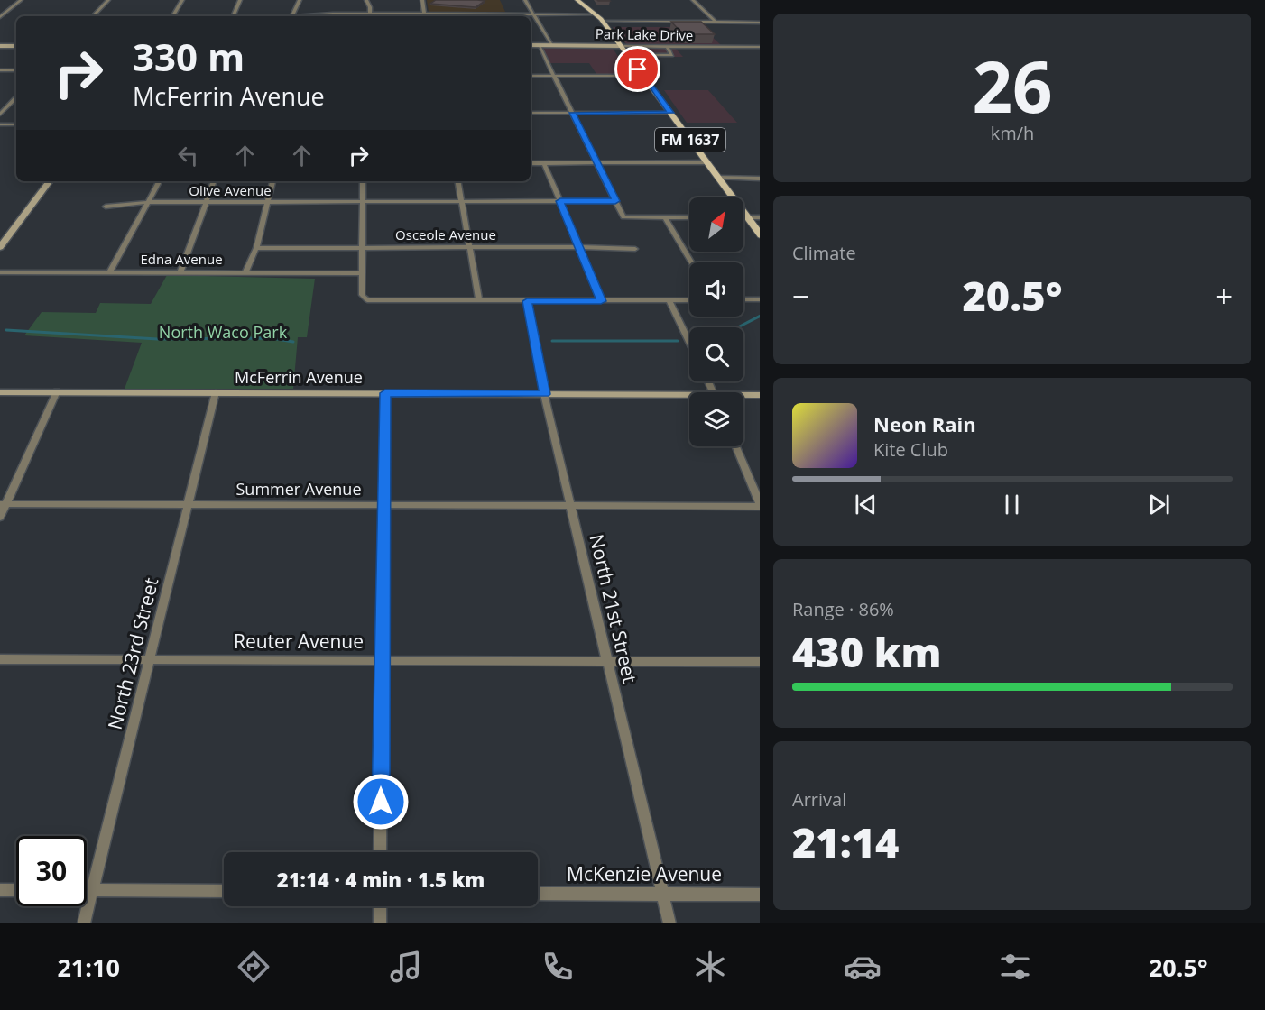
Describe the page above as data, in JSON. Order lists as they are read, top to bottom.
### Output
{
  "streets": {
    "main road": ["FM 1637"],
    "street": [
      "Park Lake Drive",
      "Olive Avenue",
      "Osceole Avenue",
      "Edna Avenue",
      "McFerrin Avenue",
      "Summer Avenue",
      "North 21st Street",
      "Reuter Avenue",
      "North 23rd Street",
      "McKenzie Avenue"
    ]
  },
  "crossings": [
    ["Park Lake Drive", "FM 1637"],
    ["McFerrin Avenue", "North 21st Street"],
    ["McFerrin Avenue", "North 23rd Street"],
    ["Summer Avenue", "North 21st Street"],
    ["Summer Avenue", "North 23rd Street"],
    ["North 21st Street", "Reuter Avenue"],
    ["North 21st Street", "McKenzie Avenue"],
    ["Reuter Avenue", "North 23rd Street"]
  ],
  "parks": ["North Waco Park"],
  "north": "top right",
  "page": {
    "tile": [
      ["26", "km/h"],
      "Climate",
      ["Range · 86%", "430 km"],
      ["Arrival", "21:14"]
    ],
    "turn": ["330 m", "McFerrin Avenue"],
    "heat": ["−", "20.5°", "+"],
    "song": ["Neon Rain", "Kite Club"],
    "limit": "30",
    "trip": "21:14 · 4 min · 1.5 km",
    "tabs": ["21:10", "20.5°"]
  }
}
